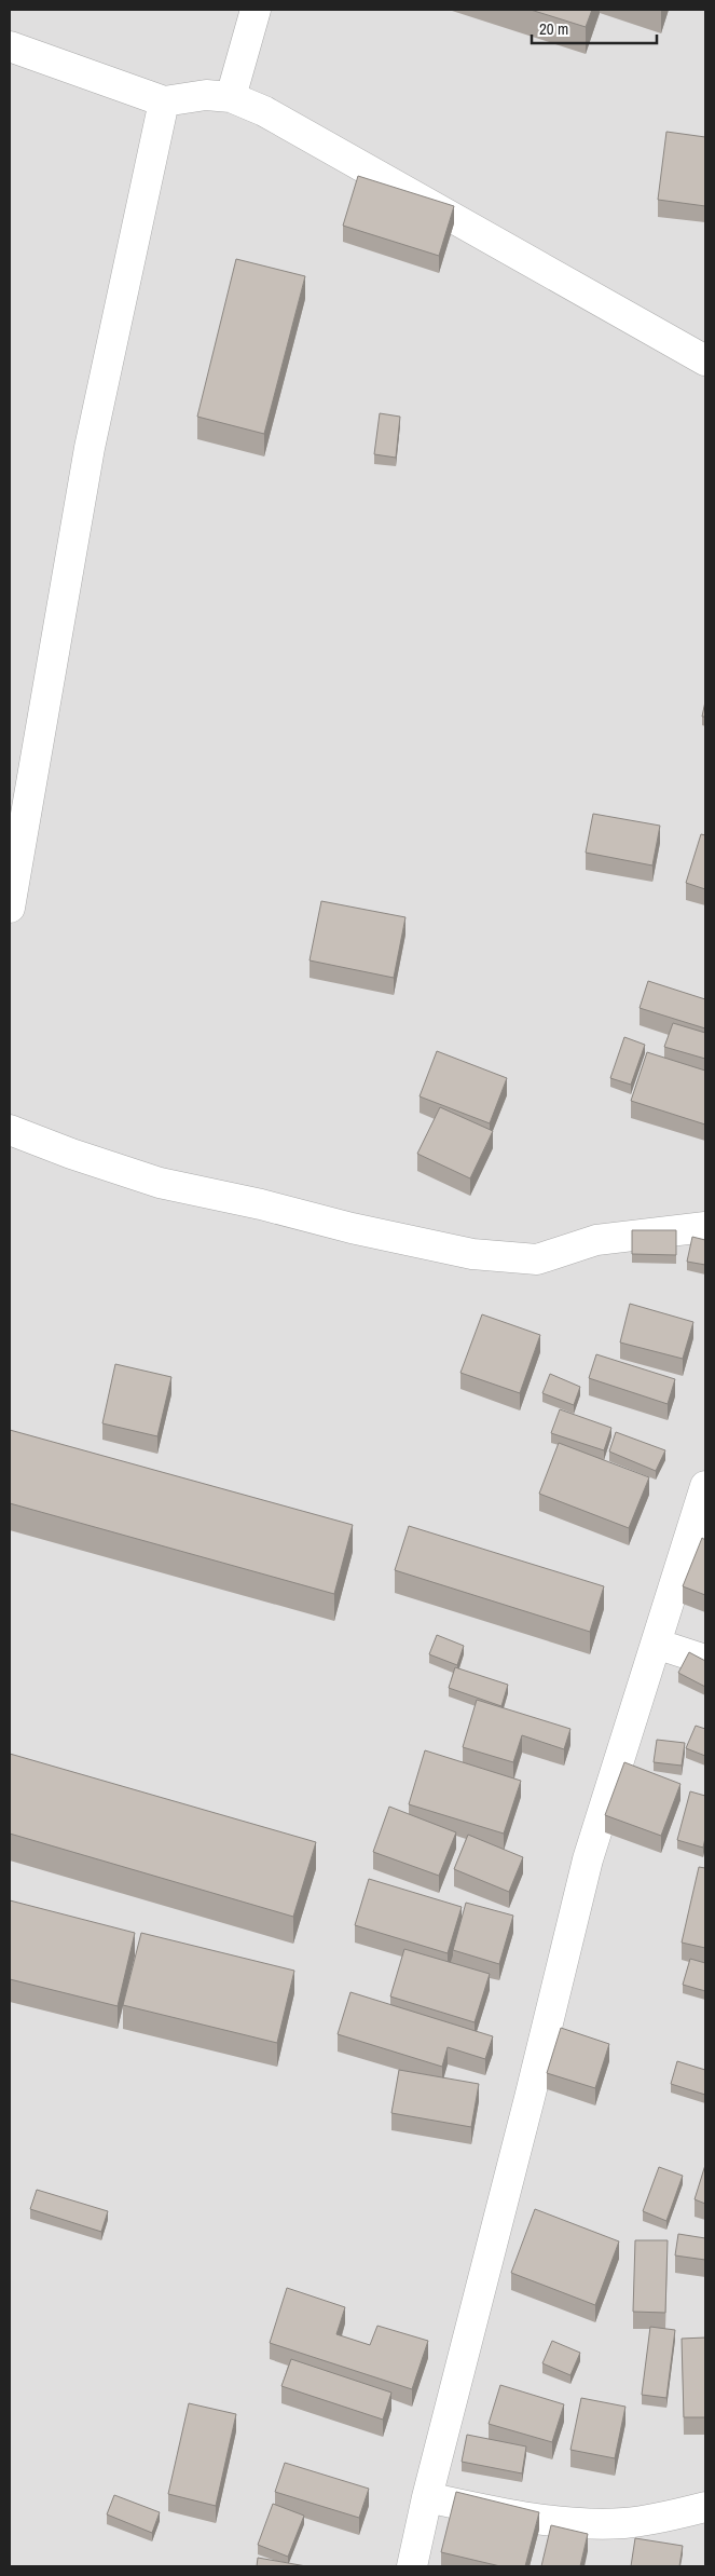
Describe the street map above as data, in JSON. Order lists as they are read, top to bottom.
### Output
{
  "scale_bar": "20 m"
}
